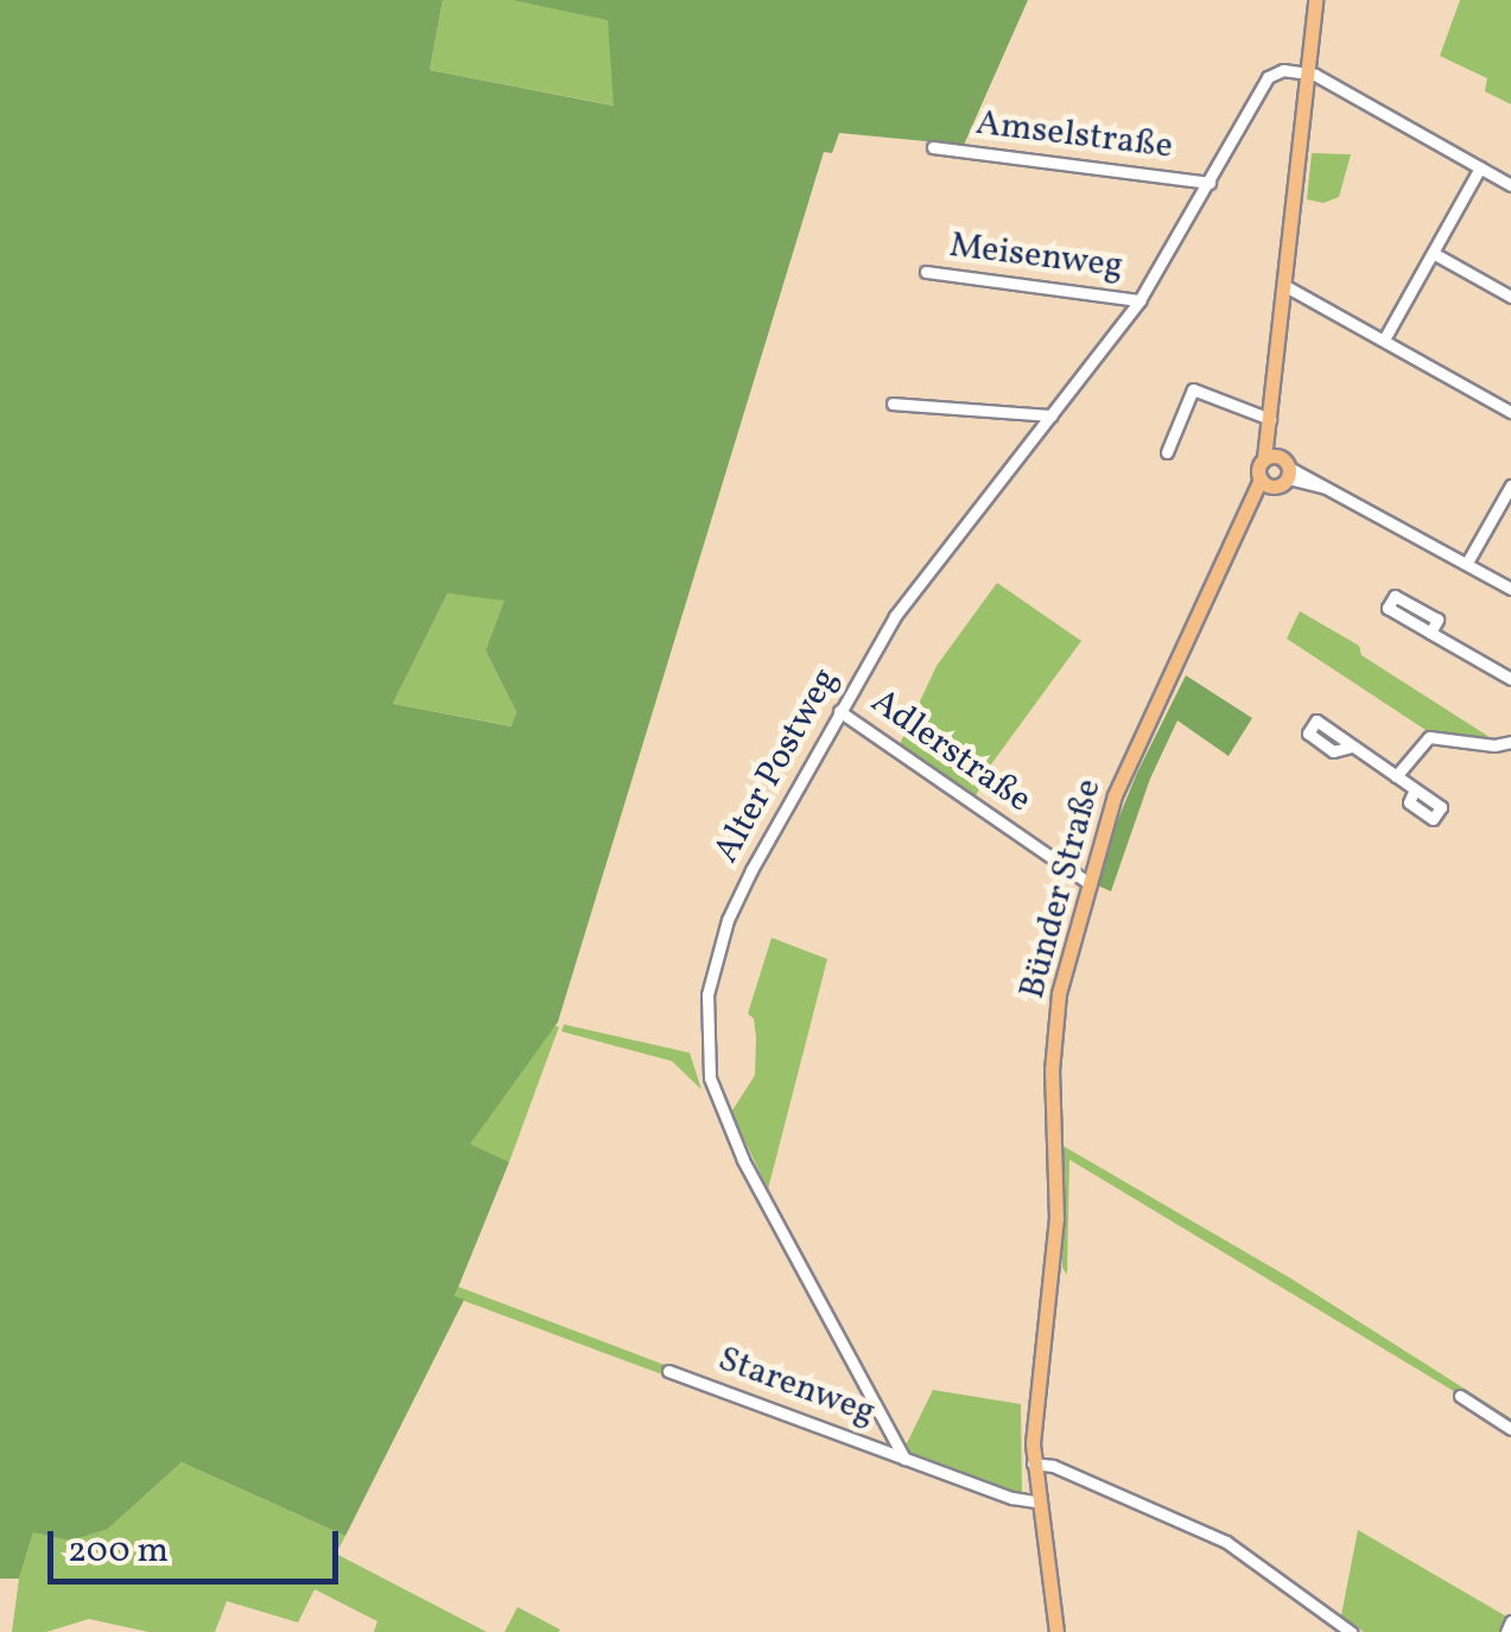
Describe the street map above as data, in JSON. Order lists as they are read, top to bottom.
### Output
{
  "streets": {
    "main road": ["Bünder Straße"],
    "street": [
      "Amselstraße",
      "Meisenweg",
      "Adlerstraße",
      "Alter Postweg",
      "Starenweg"
    ]
  },
  "crossings": [
    ["Amselstraße", "Alter Postweg"],
    ["Meisenweg", "Alter Postweg"],
    ["Adlerstraße", "Alter Postweg"],
    ["Adlerstraße", "Bünder Straße"],
    ["Alter Postweg", "Starenweg"]
  ],
  "scale_bar": "200 m"
}
